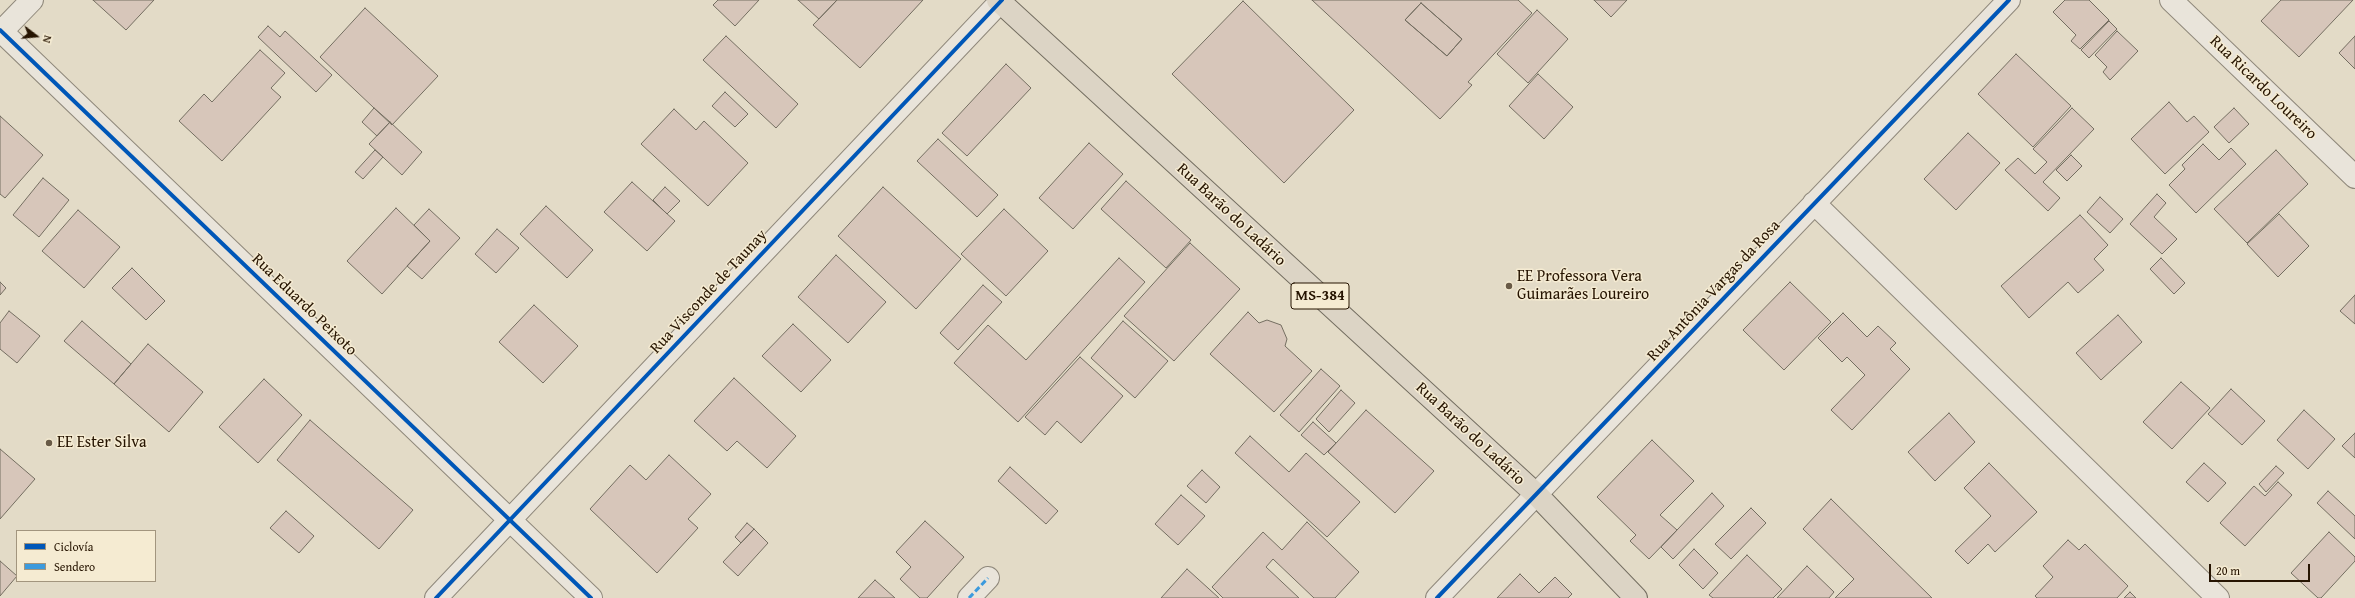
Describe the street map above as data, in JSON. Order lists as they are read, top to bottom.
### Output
{
  "streets": {
    "main road": ["Rua Barão do Ladário", "MS-384"],
    "street": [
      "Rua Ricardo Loureiro",
      "Rua Antônia Vargas da Rosa",
      "Rua Visconde de Taunay",
      "Rua Eduardo Peixoto"
    ]
  },
  "crossings": [
    ["Rua Barão do Ladário", "Rua Antônia Vargas da Rosa"],
    ["Rua Barão do Ladário", "Rua Visconde de Taunay"],
    ["Rua Visconde de Taunay", "Rua Eduardo Peixoto"]
  ],
  "places": ["EE Professora Vera Guimarães Loureiro", "EE Ester Silva"],
  "legend": ["Ciclovía", "Sendero"],
  "scale_bar": "20 m",
  "north": "right"
}
